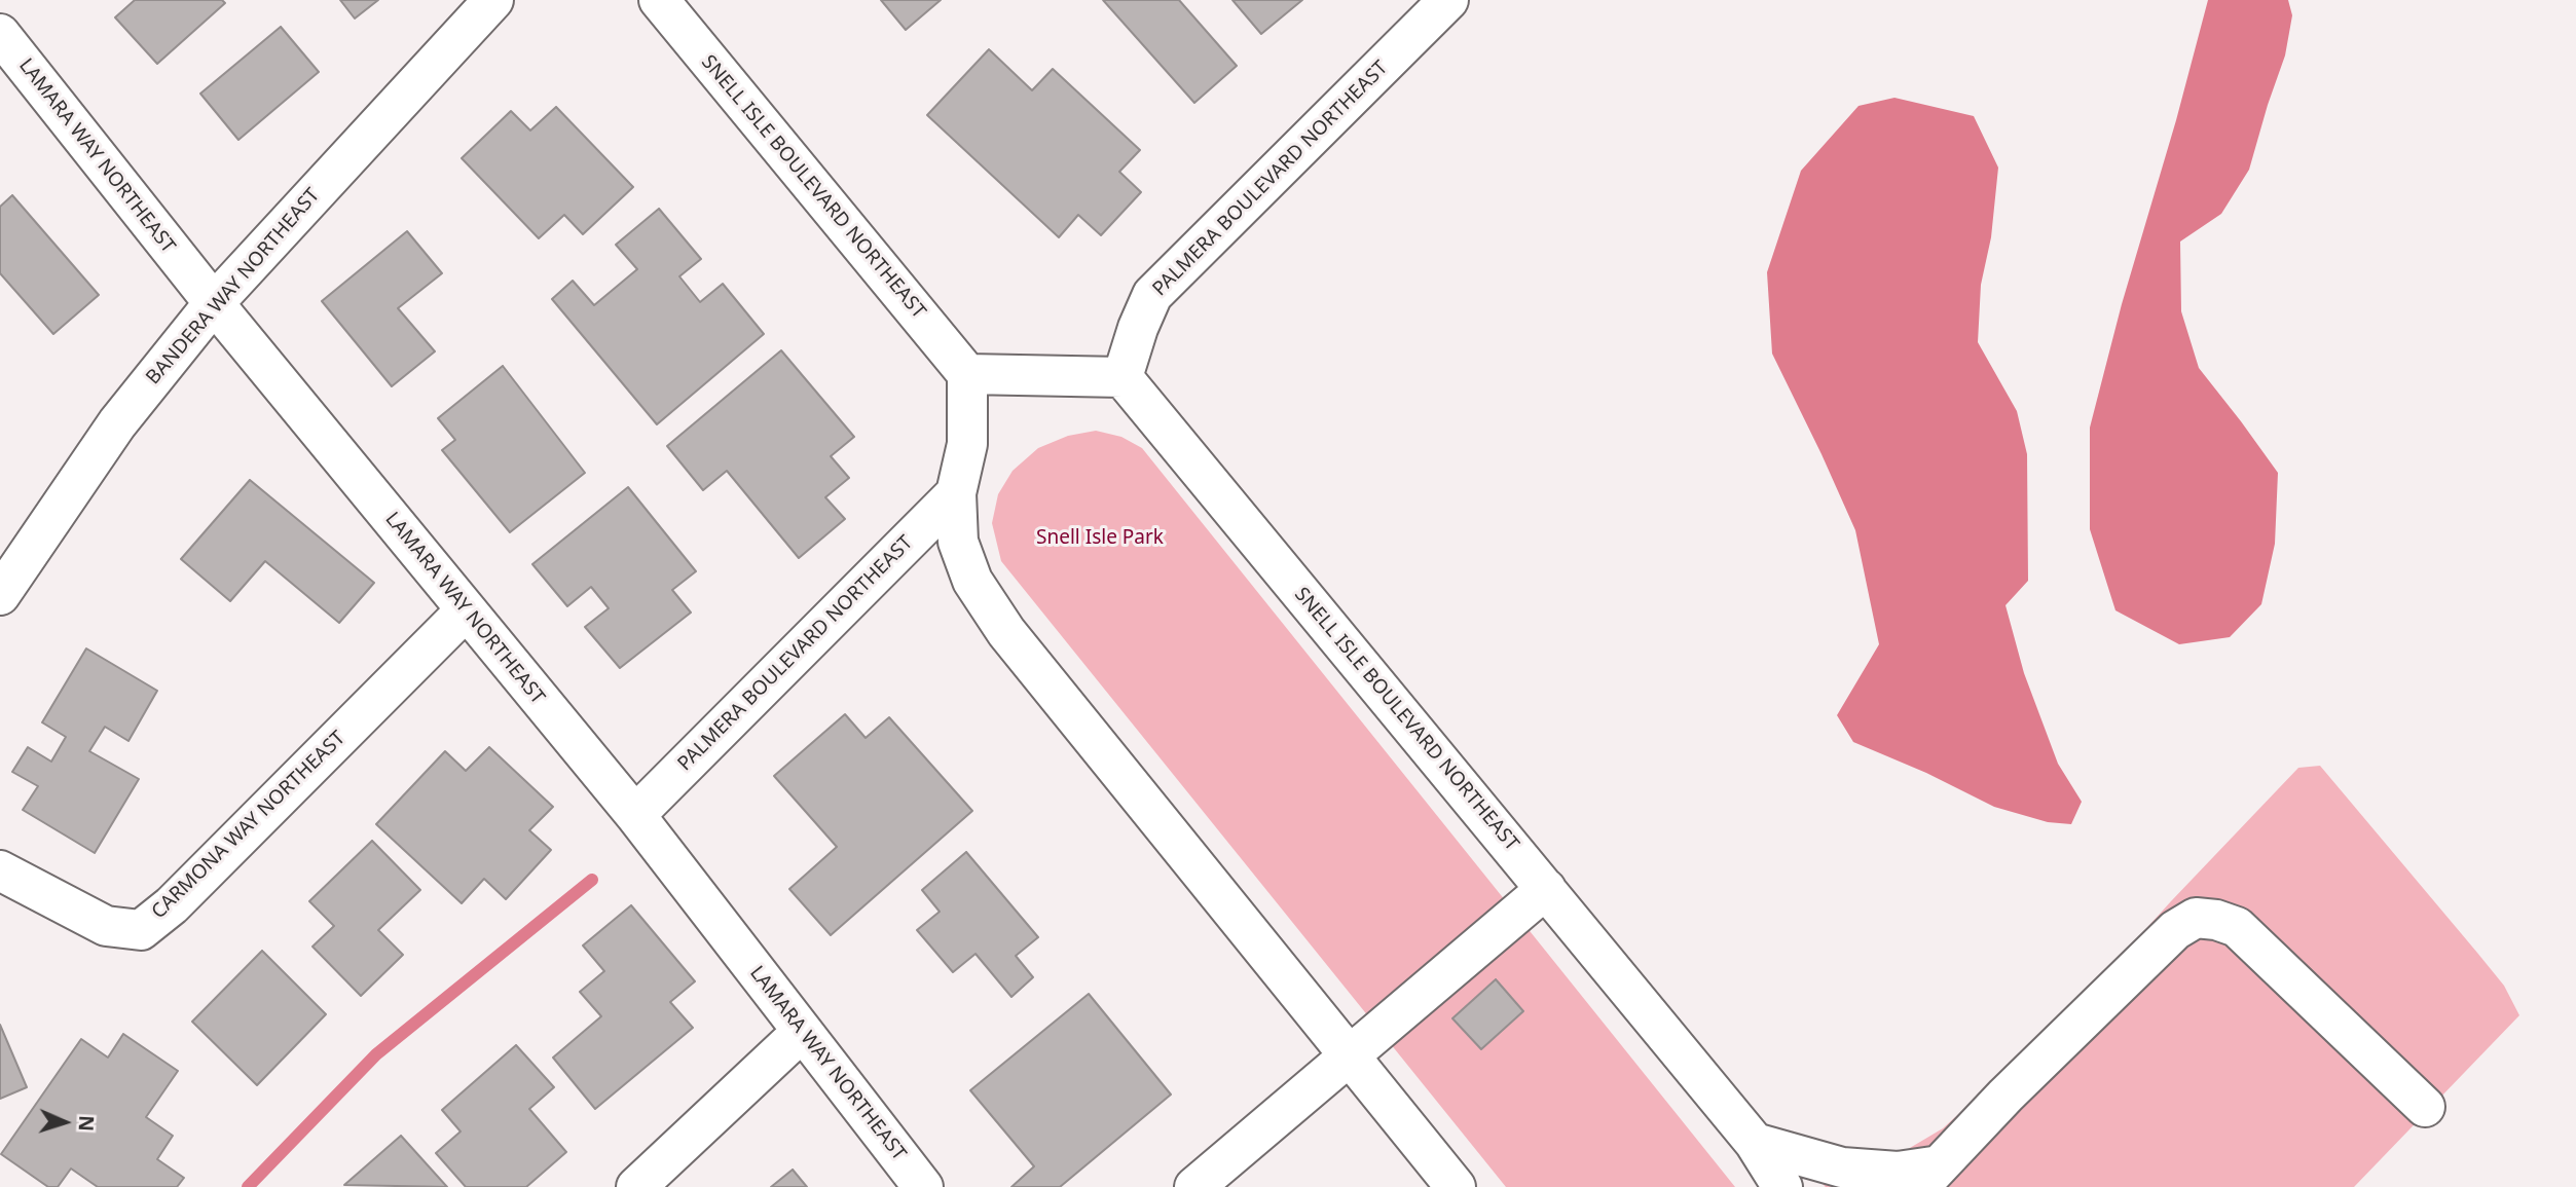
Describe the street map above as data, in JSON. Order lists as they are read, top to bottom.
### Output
{
  "streets": {
    "street": [
      "LAMARA WAY NORTHEAST",
      "PALMERA BOULEVARD NORTHEAST",
      "SNELL ISLE BOULEVARD NORTHEAST",
      "BANDERA WAY NORTHEAST",
      "CARMONA WAY NORTHEAST"
    ]
  },
  "crossings": [
    ["LAMARA WAY NORTHEAST", "PALMERA BOULEVARD NORTHEAST"],
    ["LAMARA WAY NORTHEAST", "BANDERA WAY NORTHEAST"],
    ["LAMARA WAY NORTHEAST", "CARMONA WAY NORTHEAST"],
    ["PALMERA BOULEVARD NORTHEAST", "SNELL ISLE BOULEVARD NORTHEAST"]
  ],
  "parks": ["Snell Isle Park"],
  "north": "right"
}
